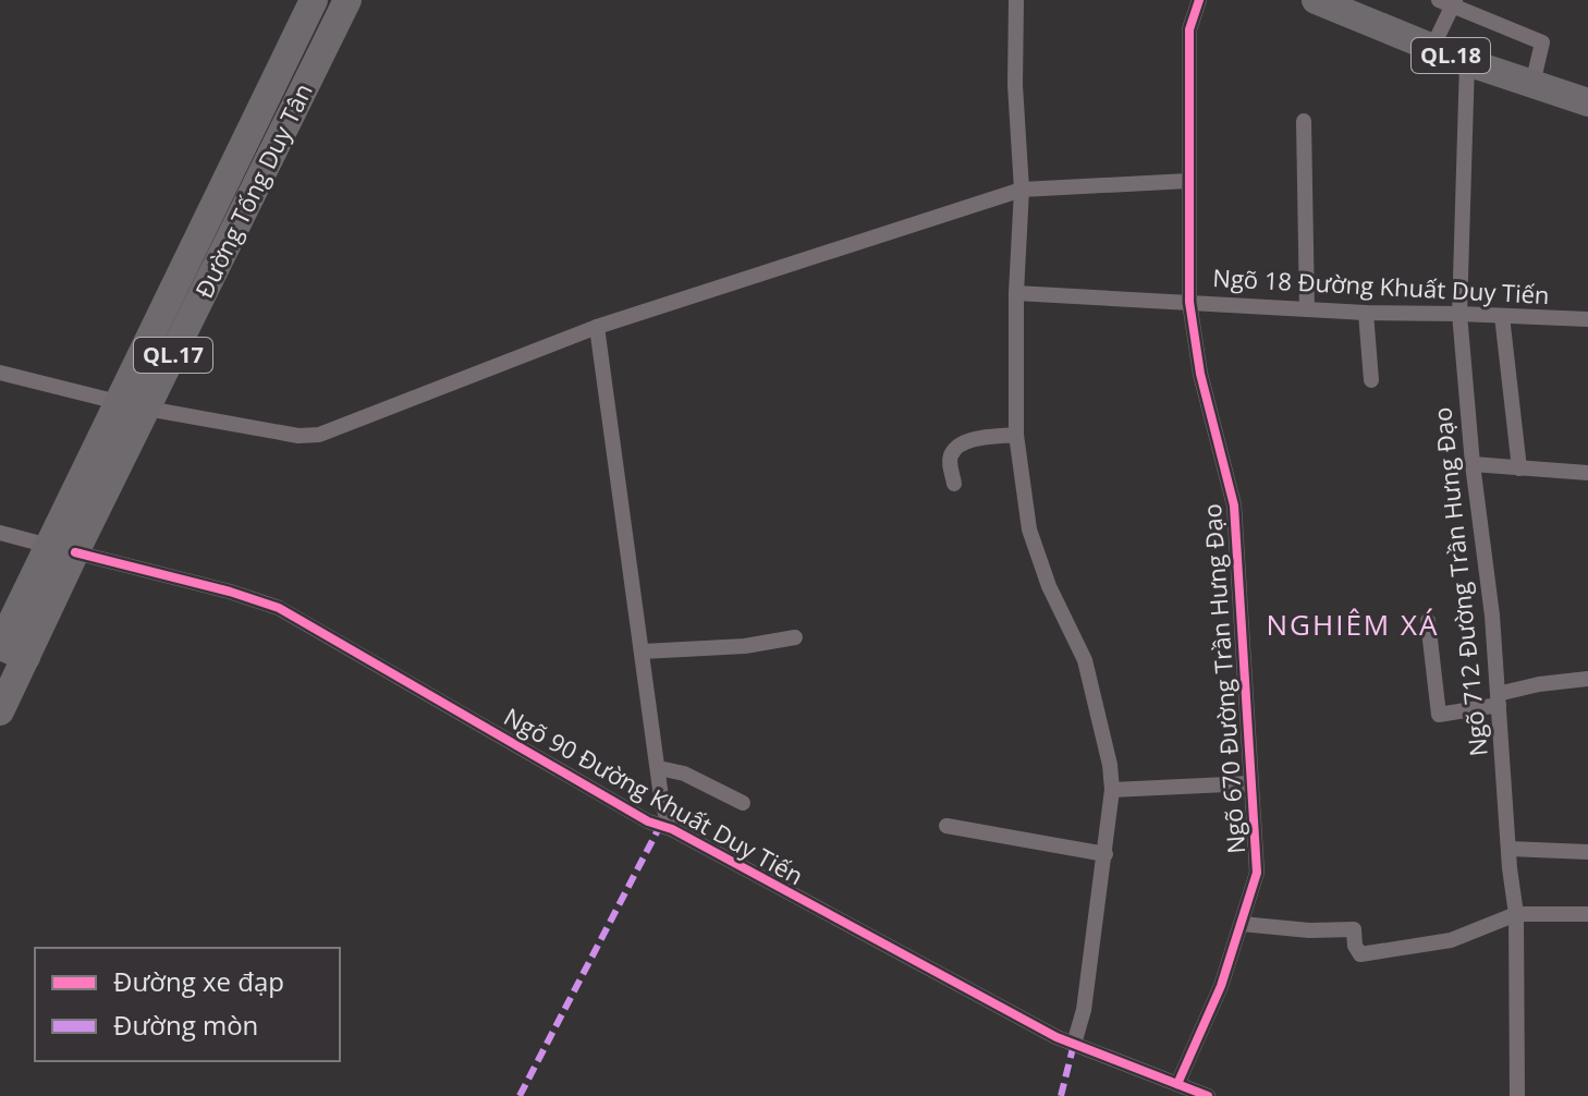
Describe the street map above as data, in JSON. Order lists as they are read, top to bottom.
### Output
{
  "streets": {
    "highway": ["QL.18", "Đường Tống Duy Tân", "QL.17"],
    "street": [
      "Ngõ 18 Đường Khuất Duy Tiến",
      "Ngõ 712 Đường Trần Hưng Đạo",
      "Ngõ 670 Đường Trần Hưng Đạo",
      "Ngõ 90 Đường Khuất Duy Tiến"
    ]
  },
  "crossings": [
    ["QL.18", "Ngõ 712 Đường Trần Hưng Đạo"],
    ["Đường Tống Duy Tân", "Ngõ 90 Đường Khuất Duy Tiến"],
    ["Ngõ 18 Đường Khuất Duy Tiến", "Ngõ 712 Đường Trần Hưng Đạo"],
    ["Ngõ 18 Đường Khuất Duy Tiến", "Ngõ 670 Đường Trần Hưng Đạo"],
    ["Ngõ 670 Đường Trần Hưng Đạo", "Ngõ 90 Đường Khuất Duy Tiến"]
  ],
  "districts": ["NGHIÊM XÁ"],
  "legend": ["Đường xe đạp", "Đường mòn"]
}
